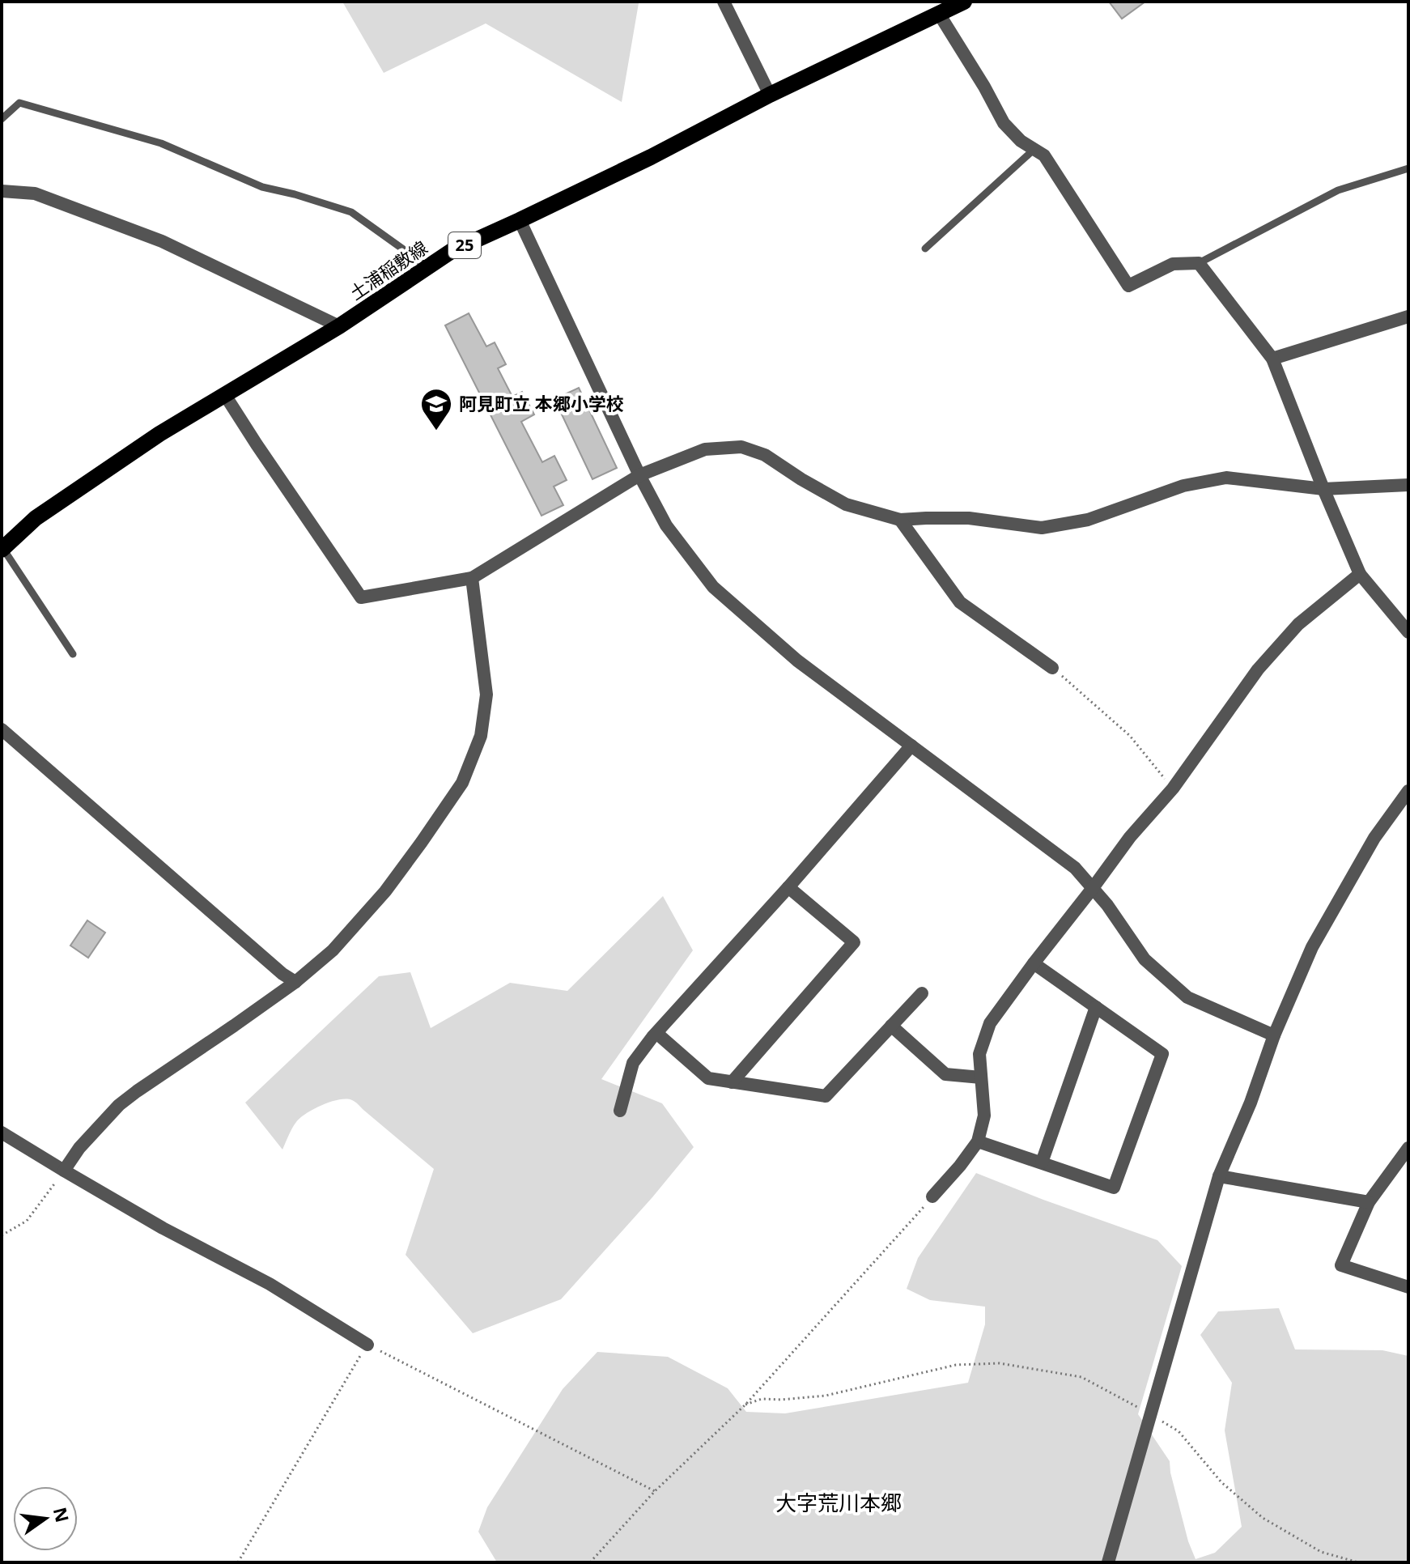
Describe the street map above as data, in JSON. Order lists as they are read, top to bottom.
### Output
{
  "streets": {
    "main road": ["25", "土浦稲敷線"]
  },
  "districts": ["大字荒川本郷"],
  "places": {
    "school or university": ["阿見町立 本郷小学校"]
  },
  "north": "right"
}
